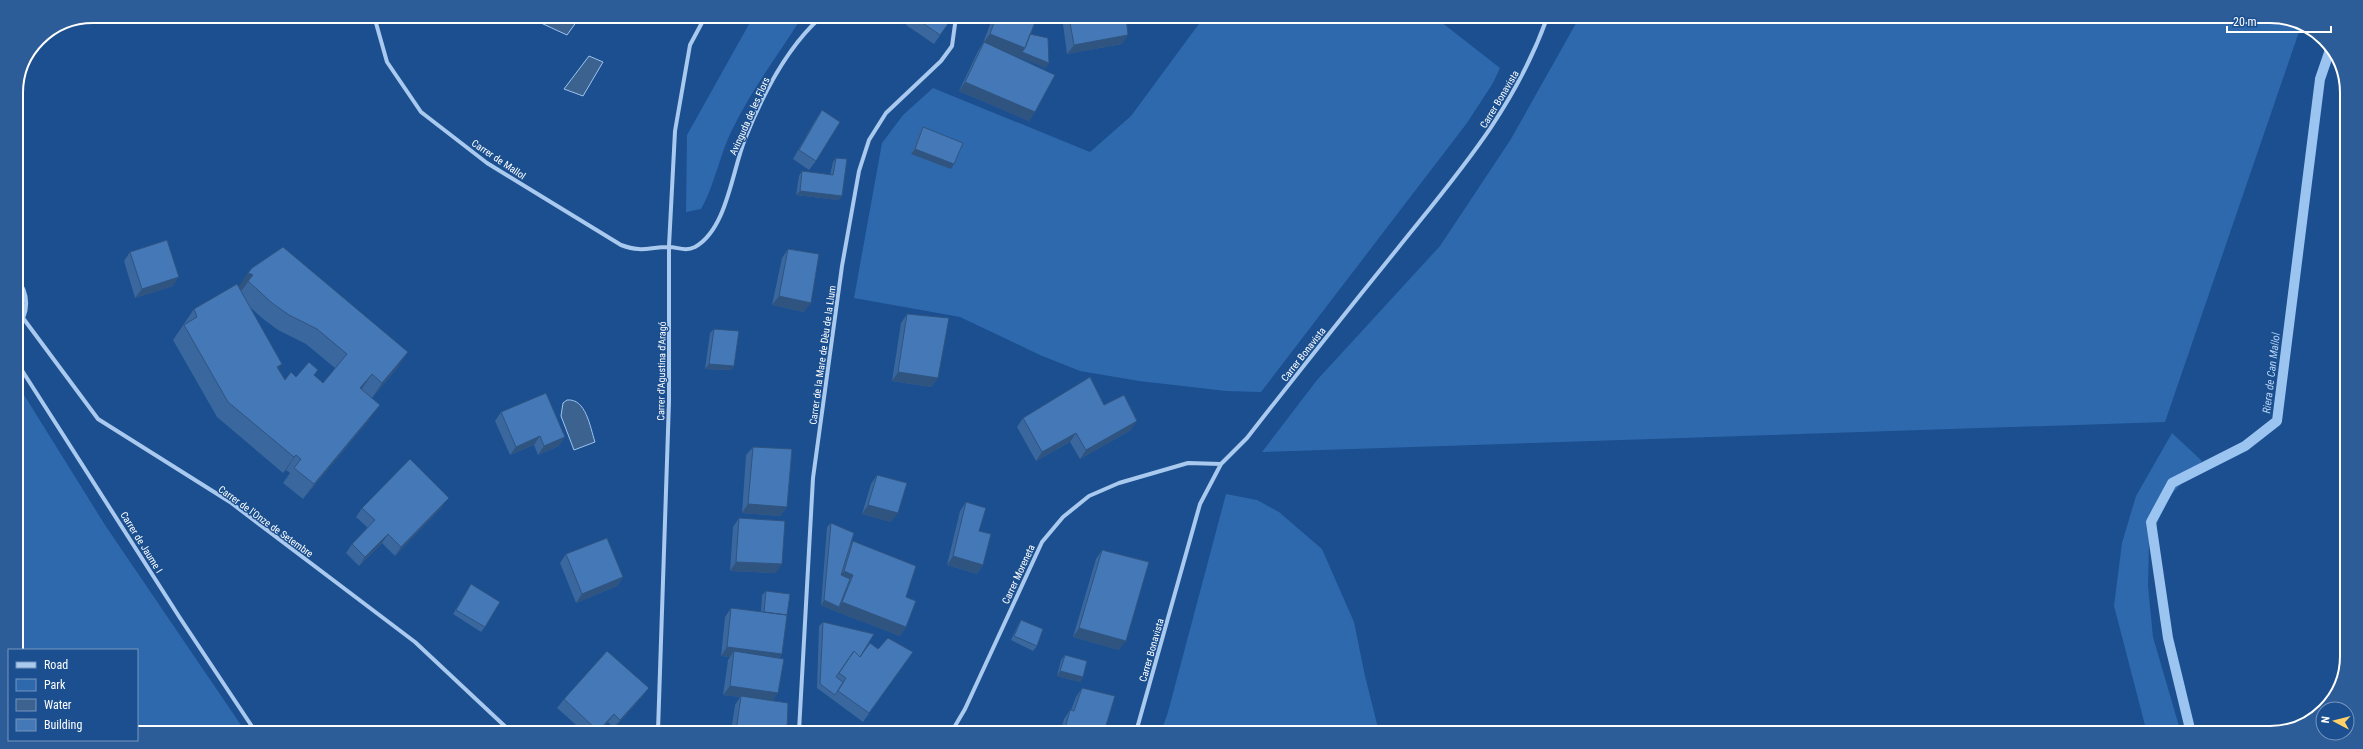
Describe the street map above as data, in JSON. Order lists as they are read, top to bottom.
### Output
{
  "streets": {
    "street": [
      "Carrer Bonavista",
      "Avinguda de les Flors",
      "Carrer de Mallol",
      "Carrer de la Mare de Dèu de la Llum",
      "Carrer d'Agustina d'Aragó",
      "Carrer de l'Onze de Setembre",
      "Carrer de Jaume I",
      "Carrer Moreneta"
    ]
  },
  "crossings": [
    ["Carrer Bonavista", "Carrer Moreneta"],
    ["Avinguda de les Flors", "Carrer de Mallol"],
    ["Avinguda de les Flors", "Carrer d'Agustina d'Aragó"],
    ["Carrer de Mallol", "Carrer d'Agustina d'Aragó"]
  ],
  "water": ["Riera de Can Mallol"],
  "legend": [
    "Road",
    "Park",
    "Water",
    "Building"
  ],
  "scale_bar": "20 m",
  "north": "left"
}
